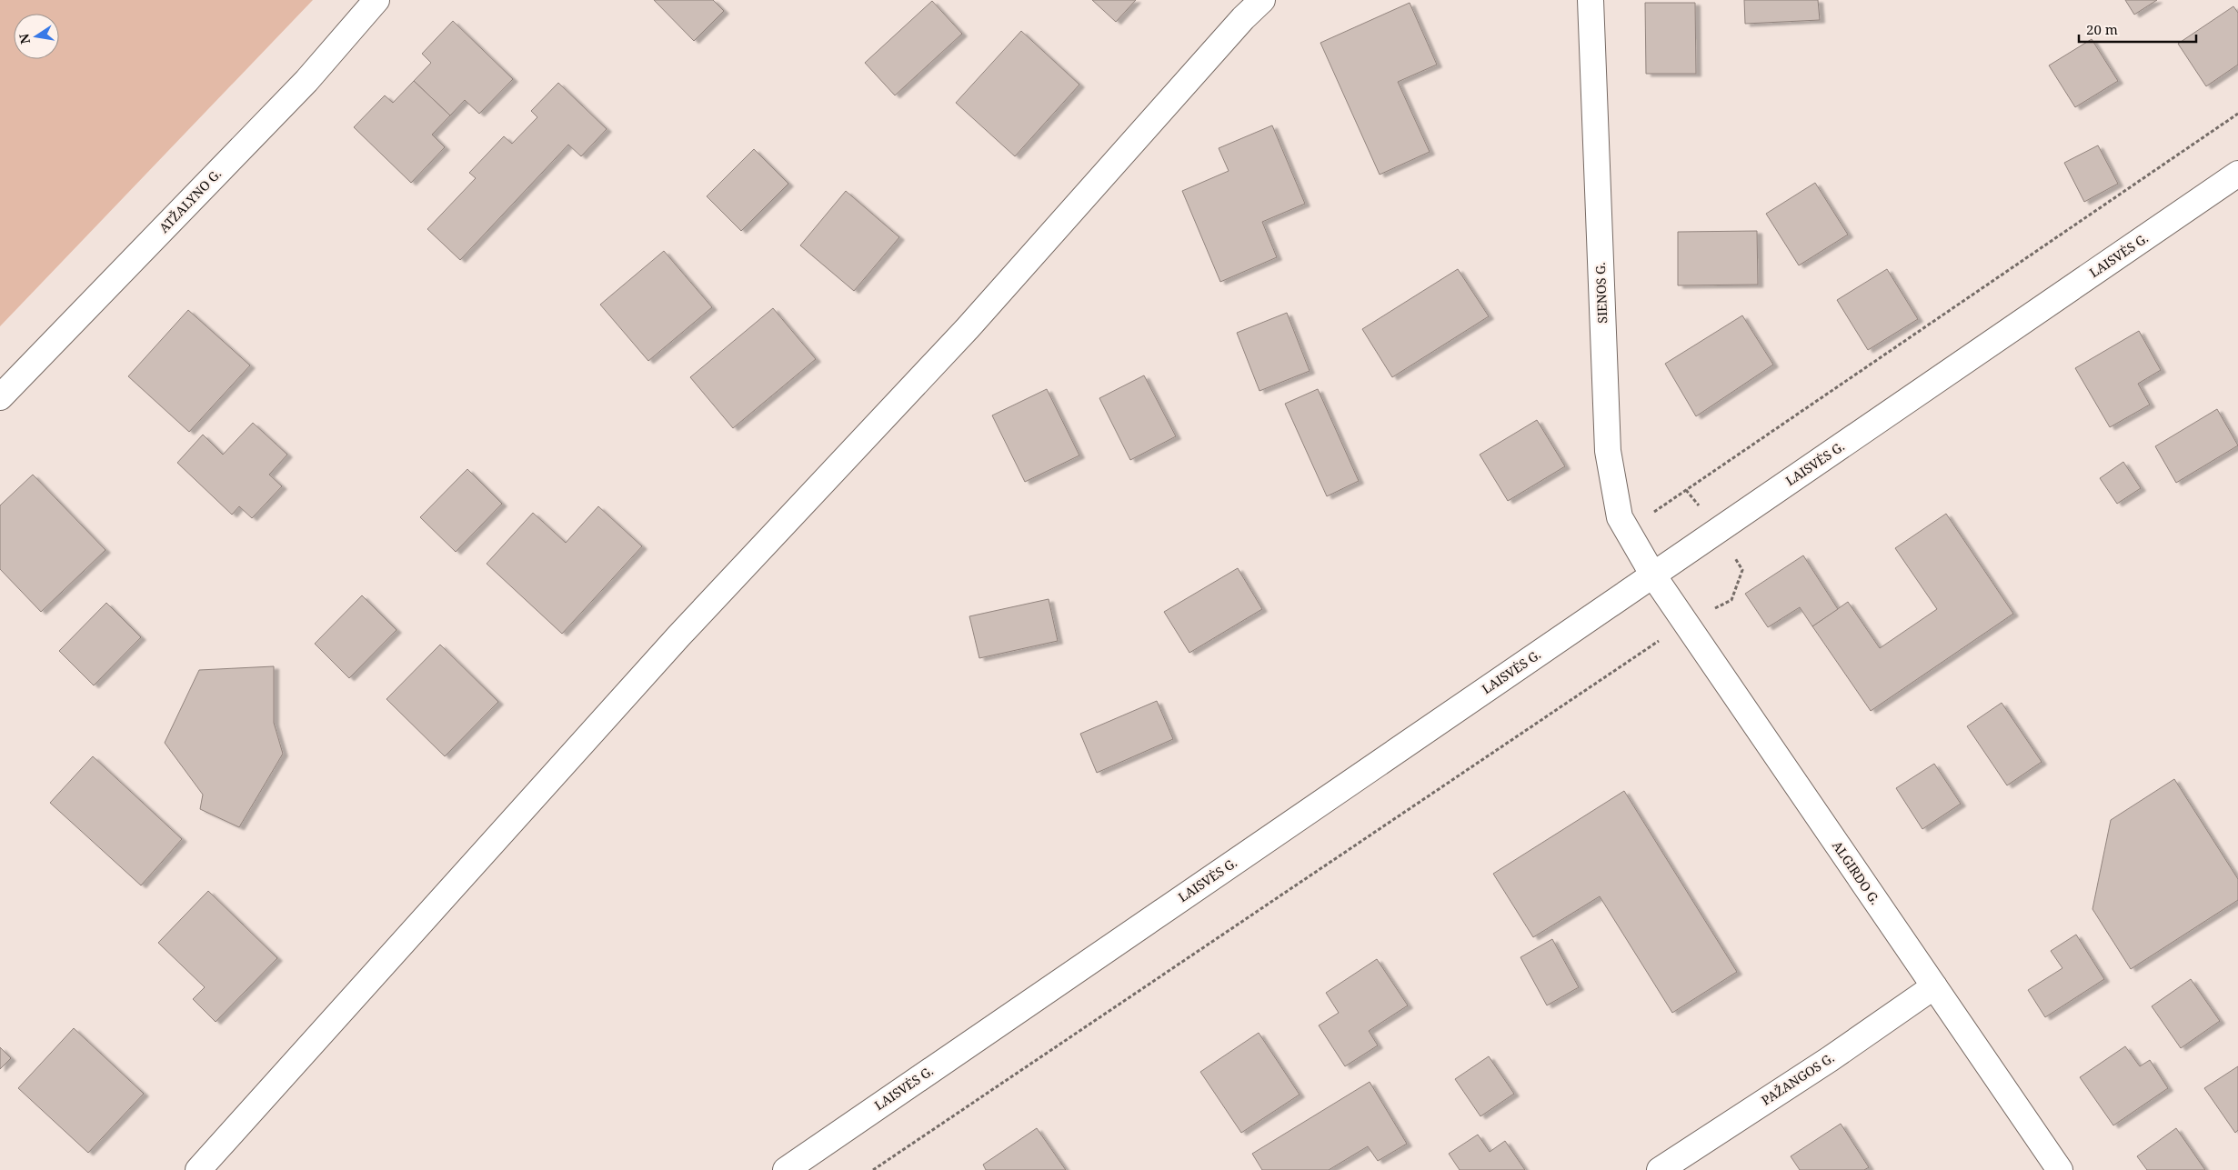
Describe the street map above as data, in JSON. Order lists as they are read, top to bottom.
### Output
{
  "streets": {
    "street": [
      "ATŽALYNO G.",
      "LAISVĖS G.",
      "SIENOS G.",
      "ALGIRDO G.",
      "PAŽANGOS G."
    ]
  },
  "crossings": [
    ["LAISVĖS G.", "SIENOS G."],
    ["LAISVĖS G.", "ALGIRDO G."],
    ["SIENOS G.", "ALGIRDO G."],
    ["ALGIRDO G.", "PAŽANGOS G."]
  ],
  "scale_bar": "20 m",
  "north": "left"
}
